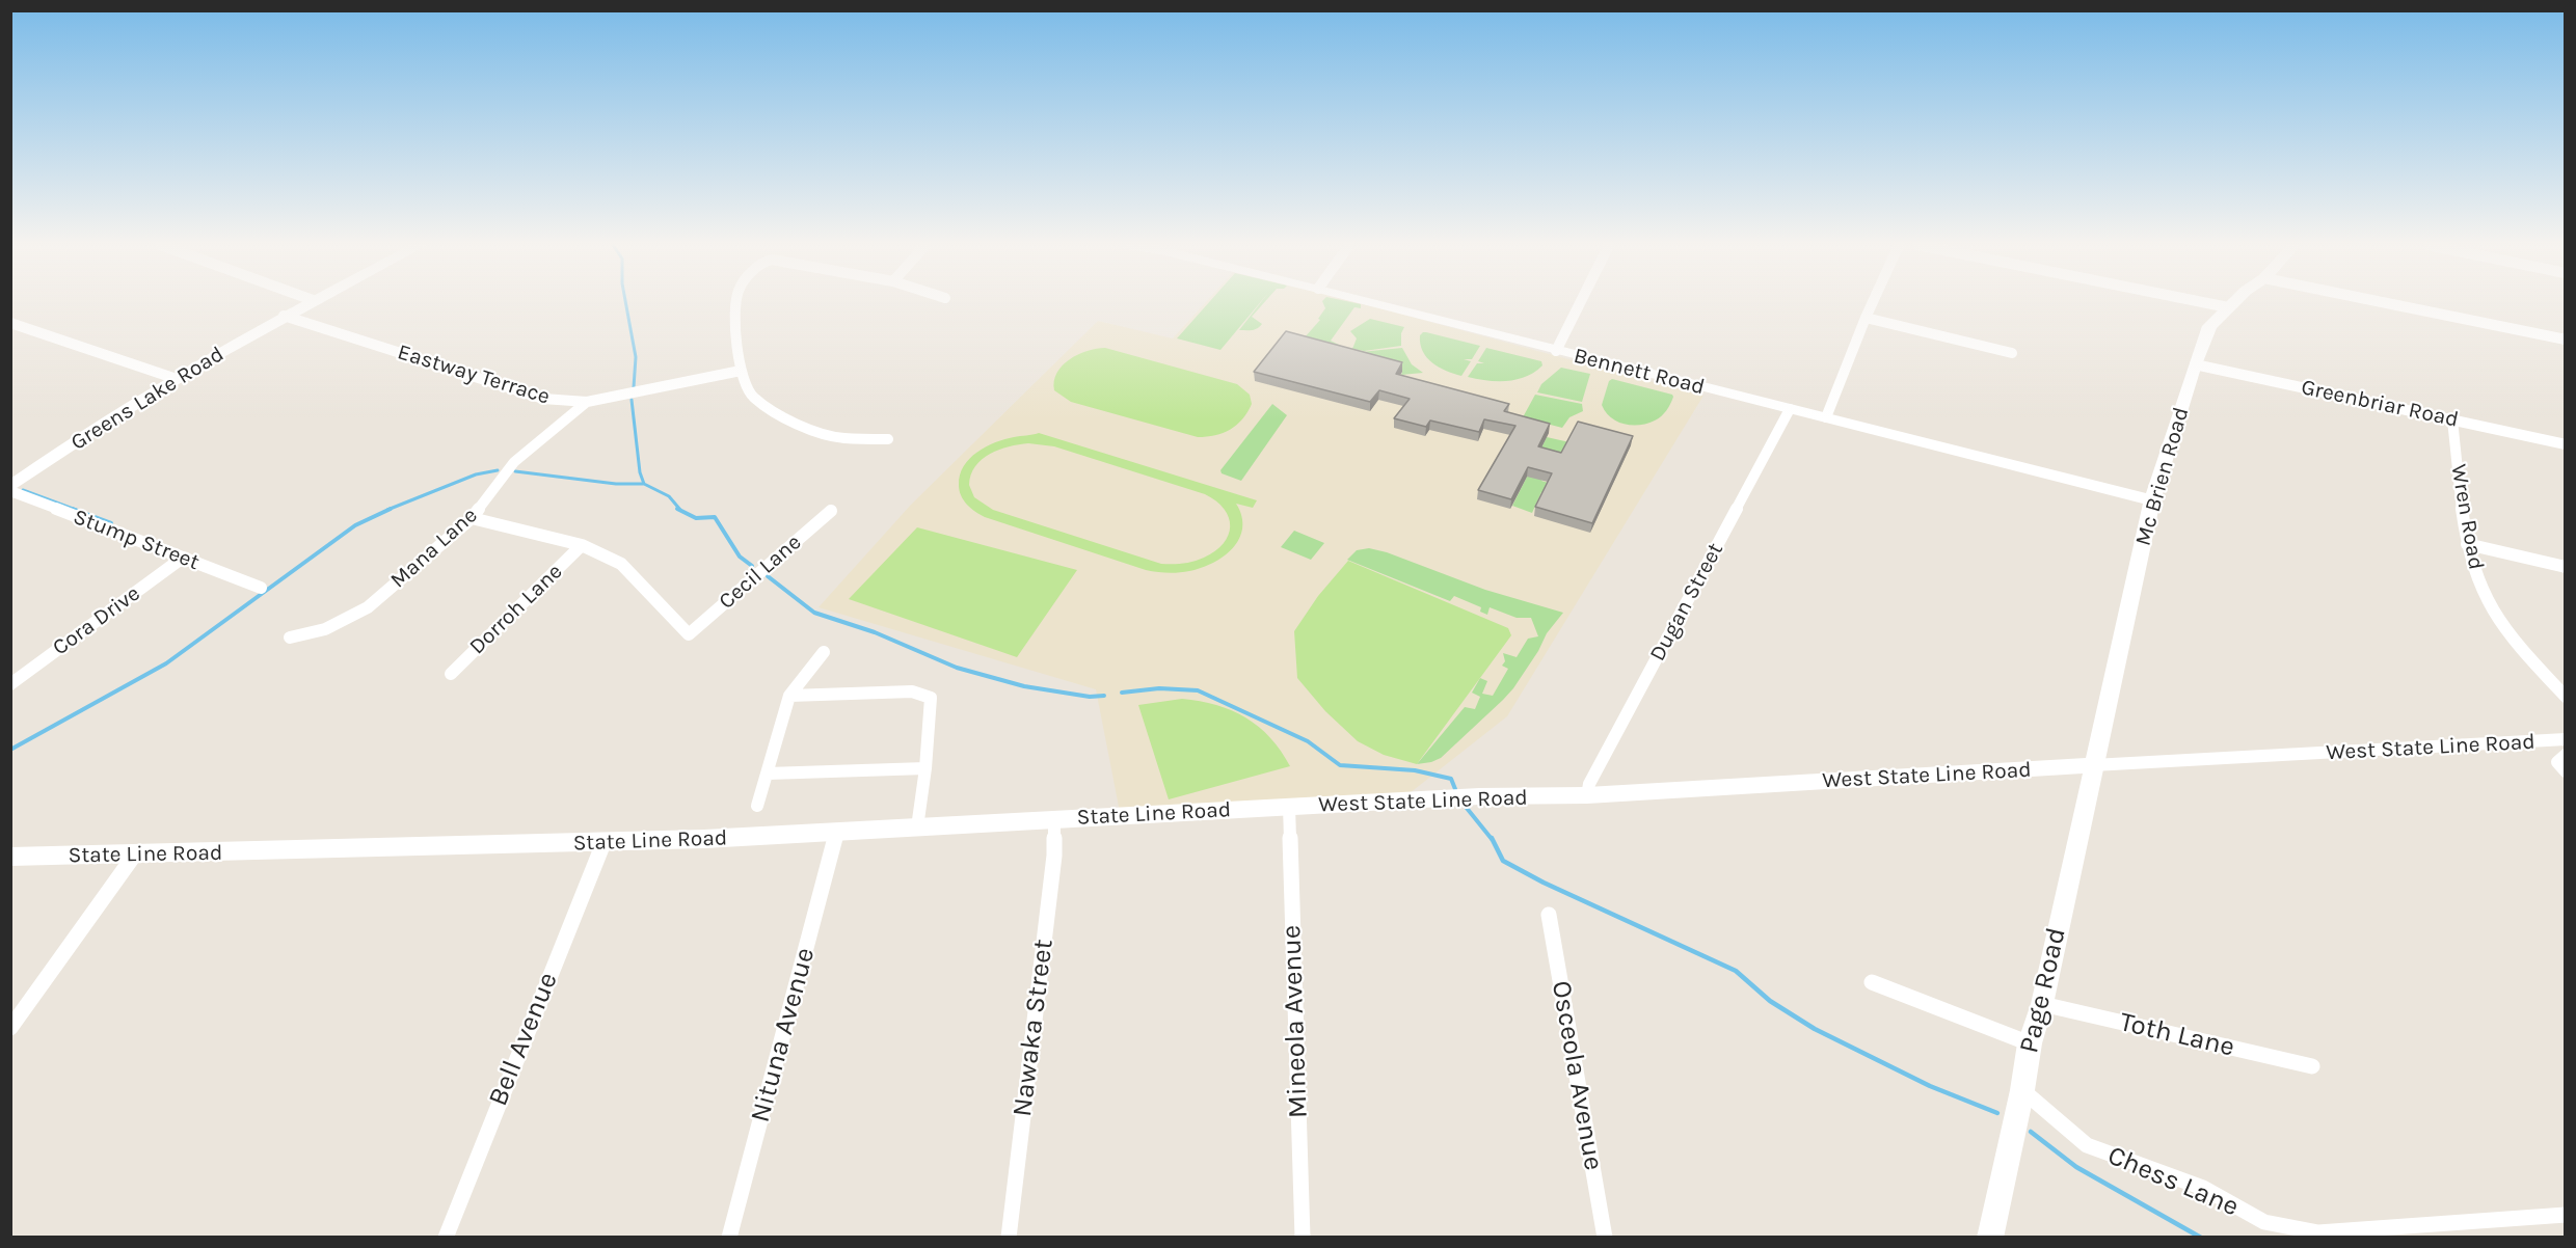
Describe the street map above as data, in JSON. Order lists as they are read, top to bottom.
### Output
{
  "streets": {
    "street": [
      "Bennett Road",
      "Eastway Terrace",
      "Greens Lake Road",
      "Greenbriar Road",
      "Mc Brien Road",
      "Wren Road",
      "Stump Street",
      "Mana Lane",
      "Cecil Lane",
      "Dugan Street",
      "Dorroh Lane",
      "Cora Drive",
      "West State Line Road",
      "State Line Road",
      "Page Road",
      "Mineola Avenue",
      "Nawaka Street",
      "Nituna Avenue",
      "Toth Lane",
      "Bell Avenue",
      "Osceola Avenue",
      "Chess Lane"
    ]
  },
  "crossings": [
    ["Bennett Road", "Mc Brien Road"],
    ["Bennett Road", "Dugan Street"],
    ["Eastway Terrace", "Greens Lake Road"],
    ["Eastway Terrace", "Mana Lane"],
    ["Greens Lake Road", "Stump Street"],
    ["Greenbriar Road", "Mc Brien Road"],
    ["Greenbriar Road", "Wren Road"],
    ["Mc Brien Road", "West State Line Road"],
    ["Mc Brien Road", "Page Road"],
    ["Stump Street", "Cora Drive"],
    ["Cecil Lane", "Dorroh Lane"],
    ["Dugan Street", "West State Line Road"],
    ["West State Line Road", "State Line Road"],
    ["West State Line Road", "Page Road"],
    ["West State Line Road", "Mineola Avenue"],
    ["State Line Road", "Mineola Avenue"],
    ["State Line Road", "Nawaka Street"],
    ["State Line Road", "Nituna Avenue"],
    ["State Line Road", "Bell Avenue"],
    ["Page Road", "Toth Lane"],
    ["Page Road", "Chess Lane"]
  ]
}
